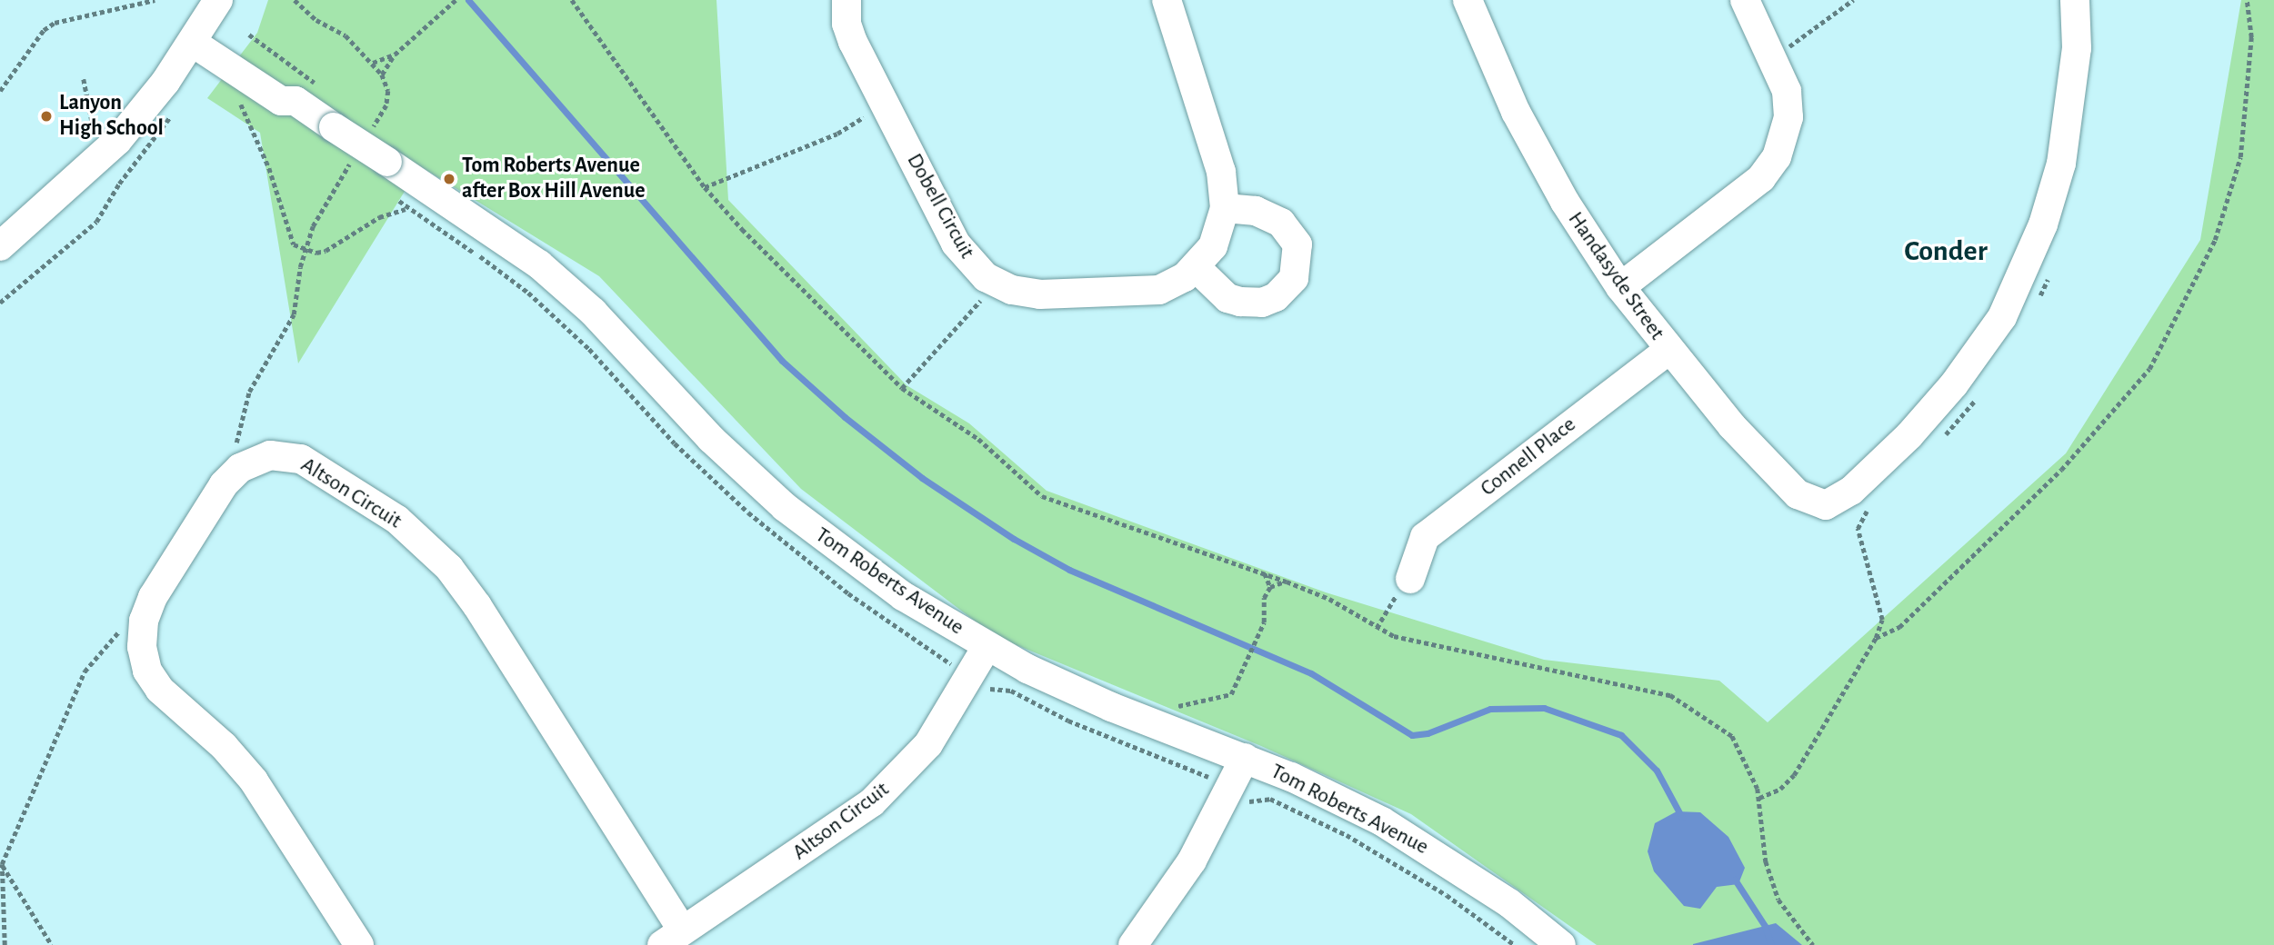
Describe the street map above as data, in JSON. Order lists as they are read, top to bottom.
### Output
{
  "streets": {
    "street": [
      "Dobell Circuit",
      "Handasyde Street",
      "Connell Place",
      "Altson Circuit",
      "Tom Roberts Avenue"
    ]
  },
  "crossings": [
    ["Handasyde Street", "Connell Place"],
    ["Altson Circuit", "Tom Roberts Avenue"]
  ],
  "districts": ["Conder"],
  "places": ["Lanyon High School", "Tom Roberts Avenue after Box Hill Avenue"]
}
